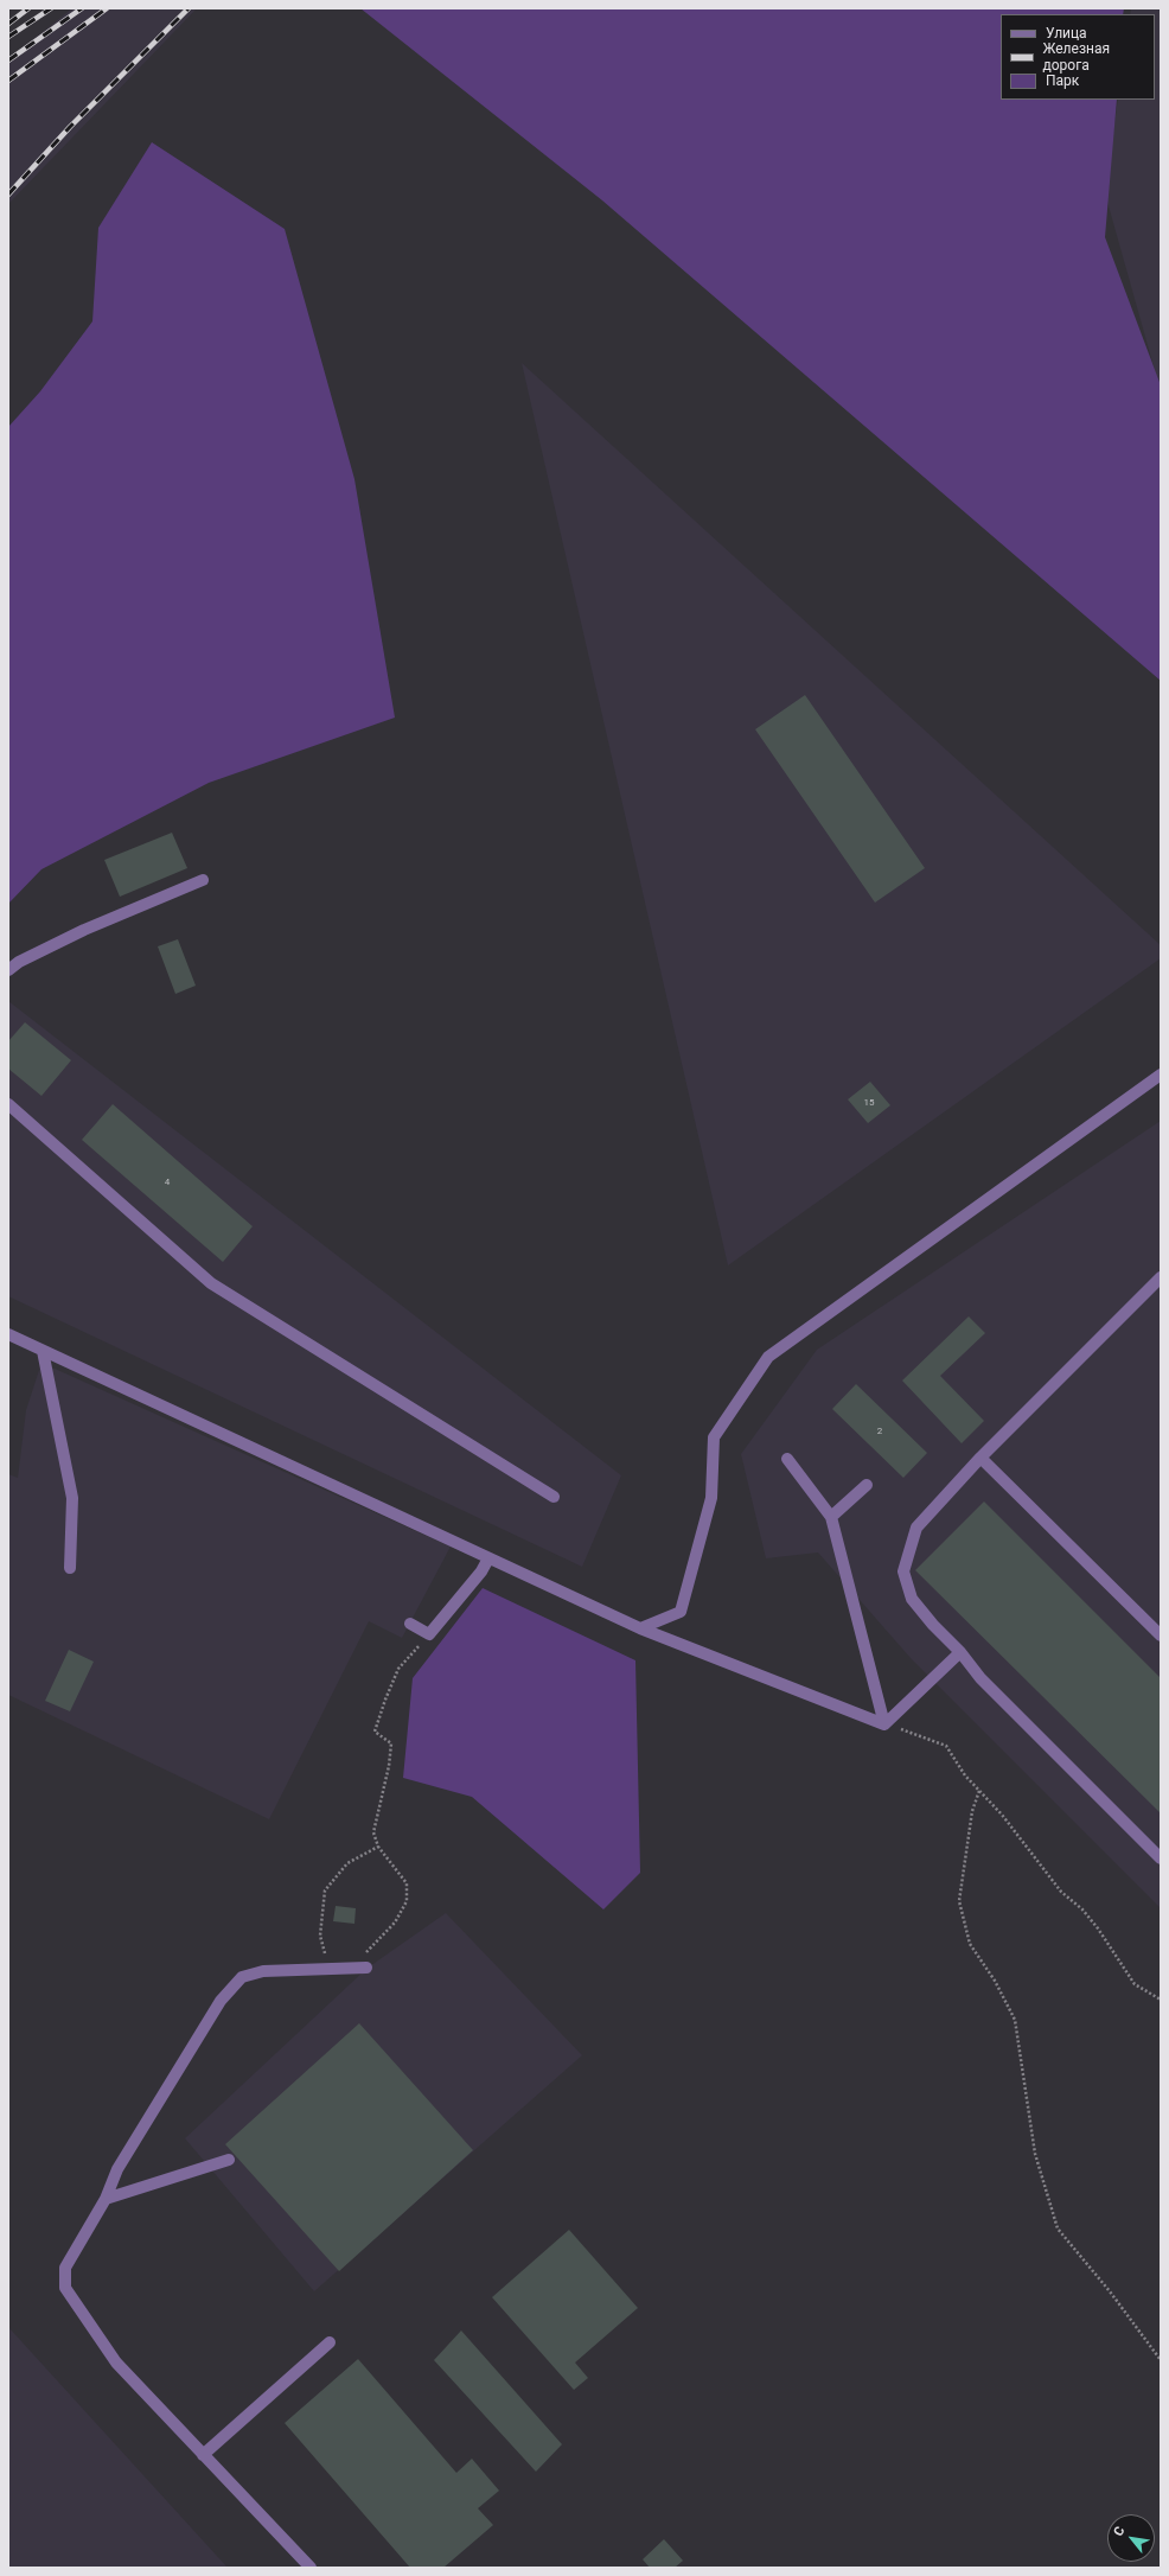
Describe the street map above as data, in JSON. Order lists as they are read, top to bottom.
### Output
{
  "house_numbers": ["15", "4", "2"],
  "legend": ["Улица", "Железная дорога", "Парк"],
  "north": "top left"
}
